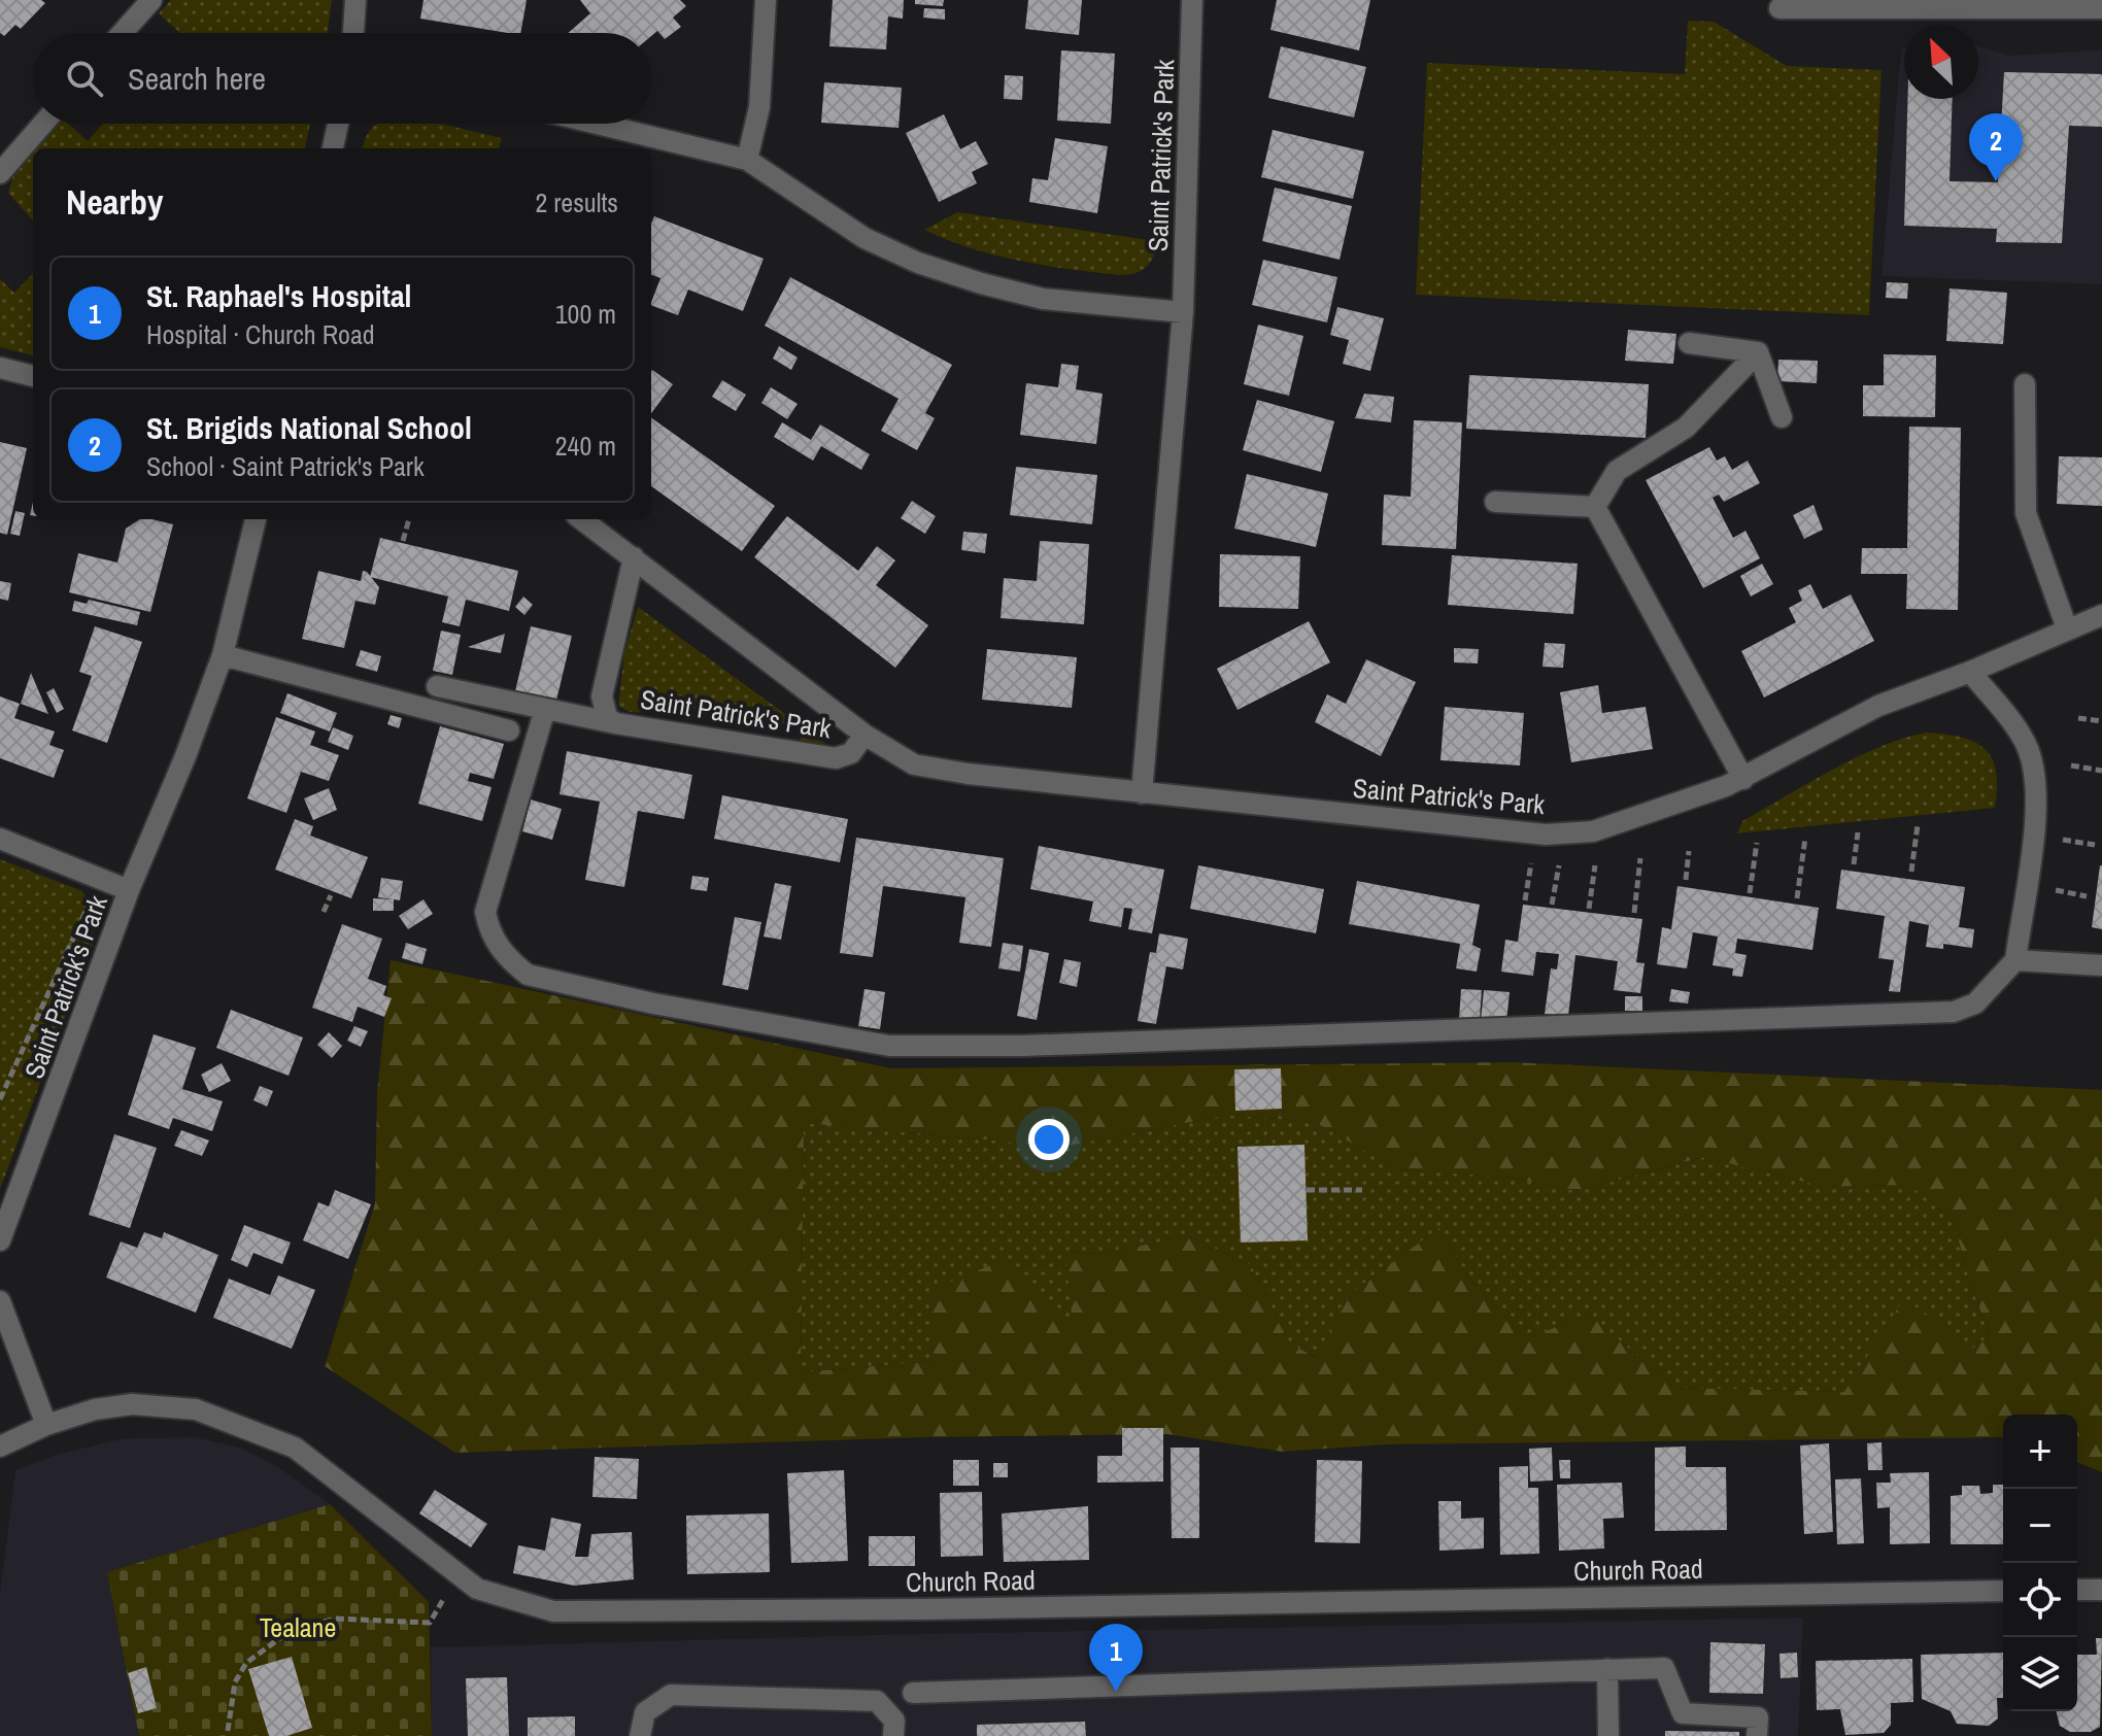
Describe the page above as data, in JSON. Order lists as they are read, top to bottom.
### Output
{
  "streets": {
    "street": ["Saint Patrick's Park", "Church Road"]
  },
  "parks": ["Tealane"],
  "north": "top left",
  "page": {
    "search": "Search here",
    "pins": ["2", "1"],
    "heading": ["Nearby", "2 results"],
    "list": [
      {
        "mark": "1",
        "name": "St. Raphael's Hospital",
        "note": "Hospital · Church Road",
        "value": "100 m"
      },
      {
        "mark": "2",
        "name": "St. Brigids National School",
        "note": "School · Saint Patrick's Park",
        "value": "240 m"
      }
    ],
    "map_buttons": ["+", "−"]
  }
}
